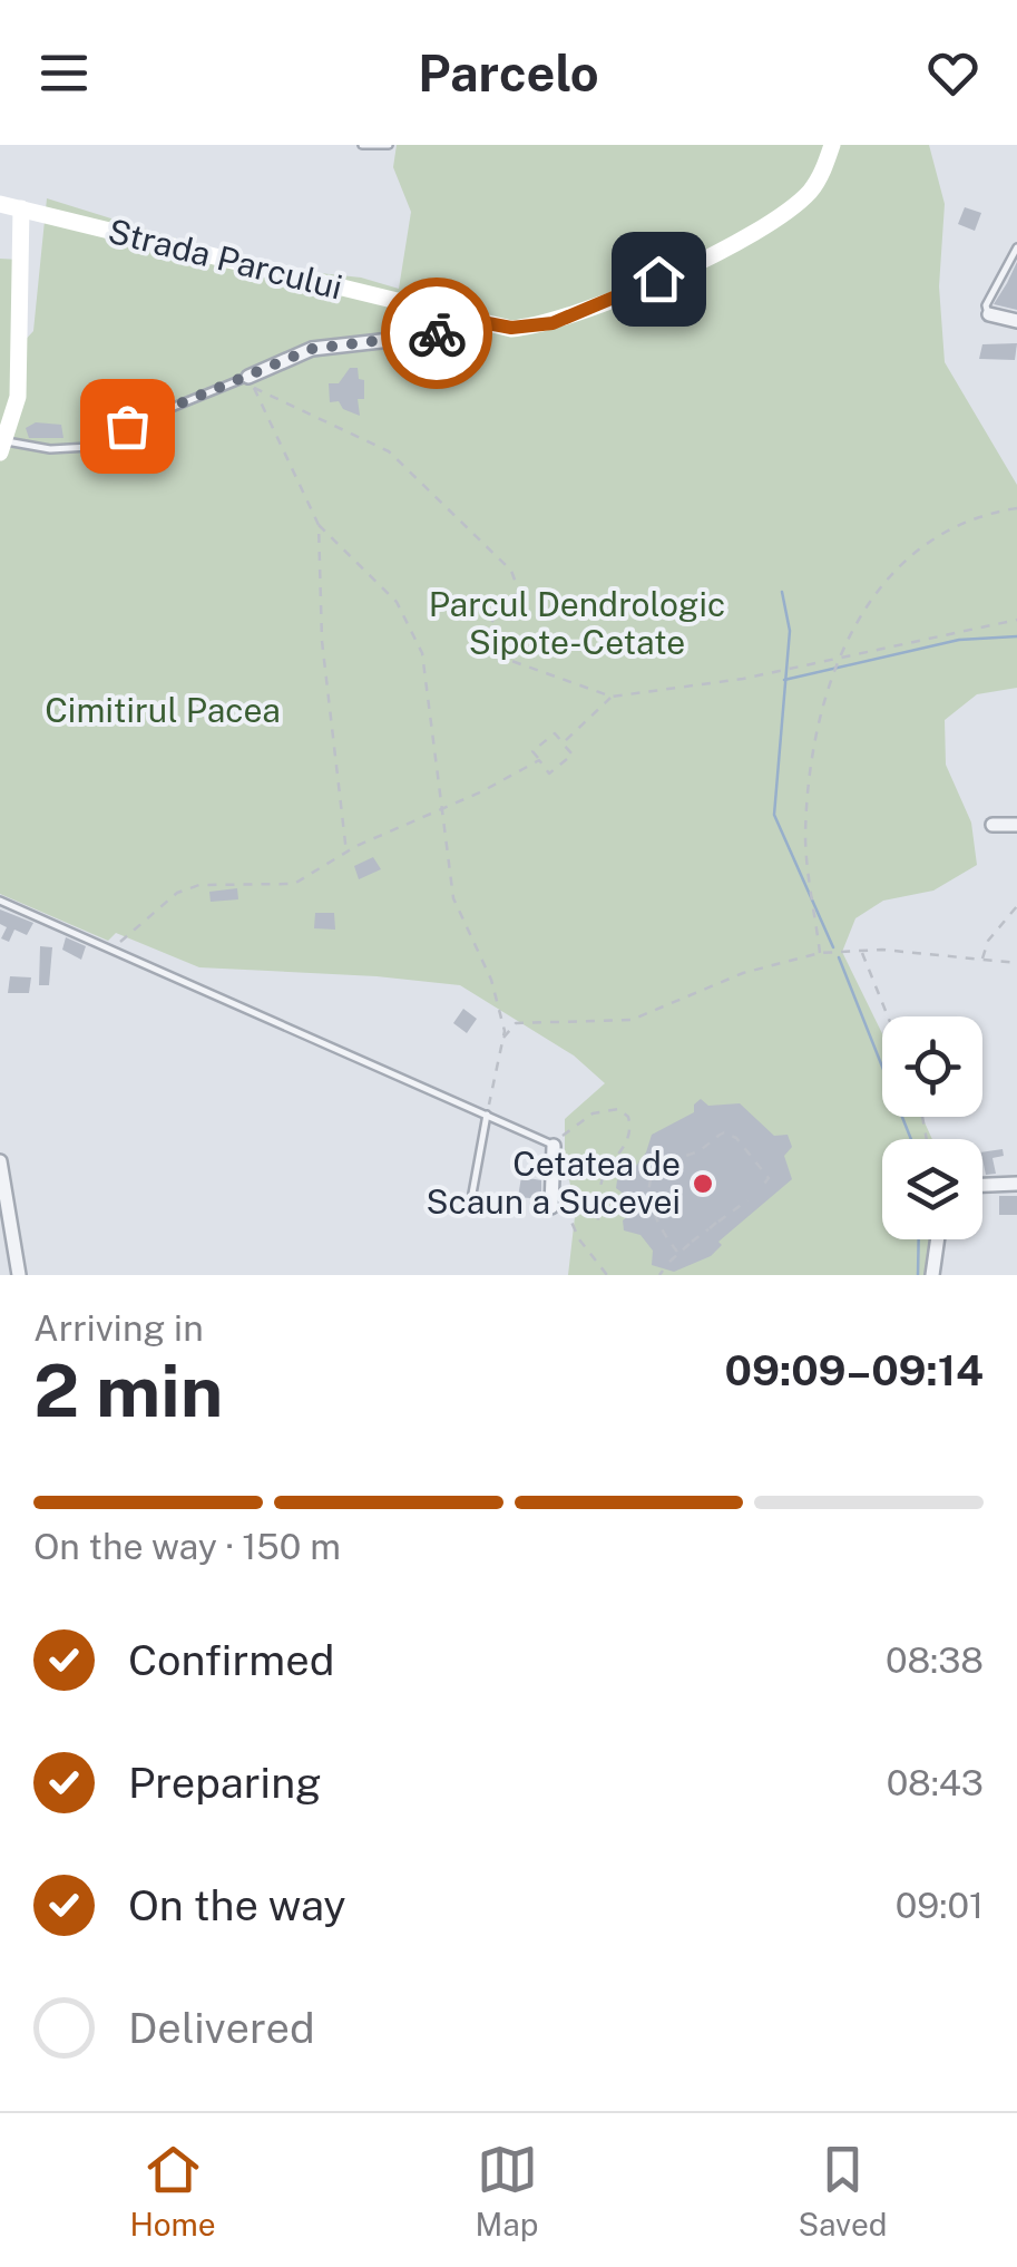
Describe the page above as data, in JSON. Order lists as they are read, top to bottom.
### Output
{
  "streets": {
    "main road": ["Strada Parcului"]
  },
  "parks": ["Parcul Dendrologic Sipote-Cetate", "Cimitirul Pacea"],
  "places": ["Cetatea de Scaun a Sucevei"],
  "page": {
    "header": "Parcelo",
    "heading": ["2 min", "Arriving in", "09:09–09:14"],
    "bar": "On the way · 150 m",
    "list": [
      ["Confirmed", "08:38"],
      ["Preparing", "08:43"],
      ["On the way", "09:01"],
      "Delivered"
    ],
    "tabs": ["Home", "Map", "Saved"]
  }
}
